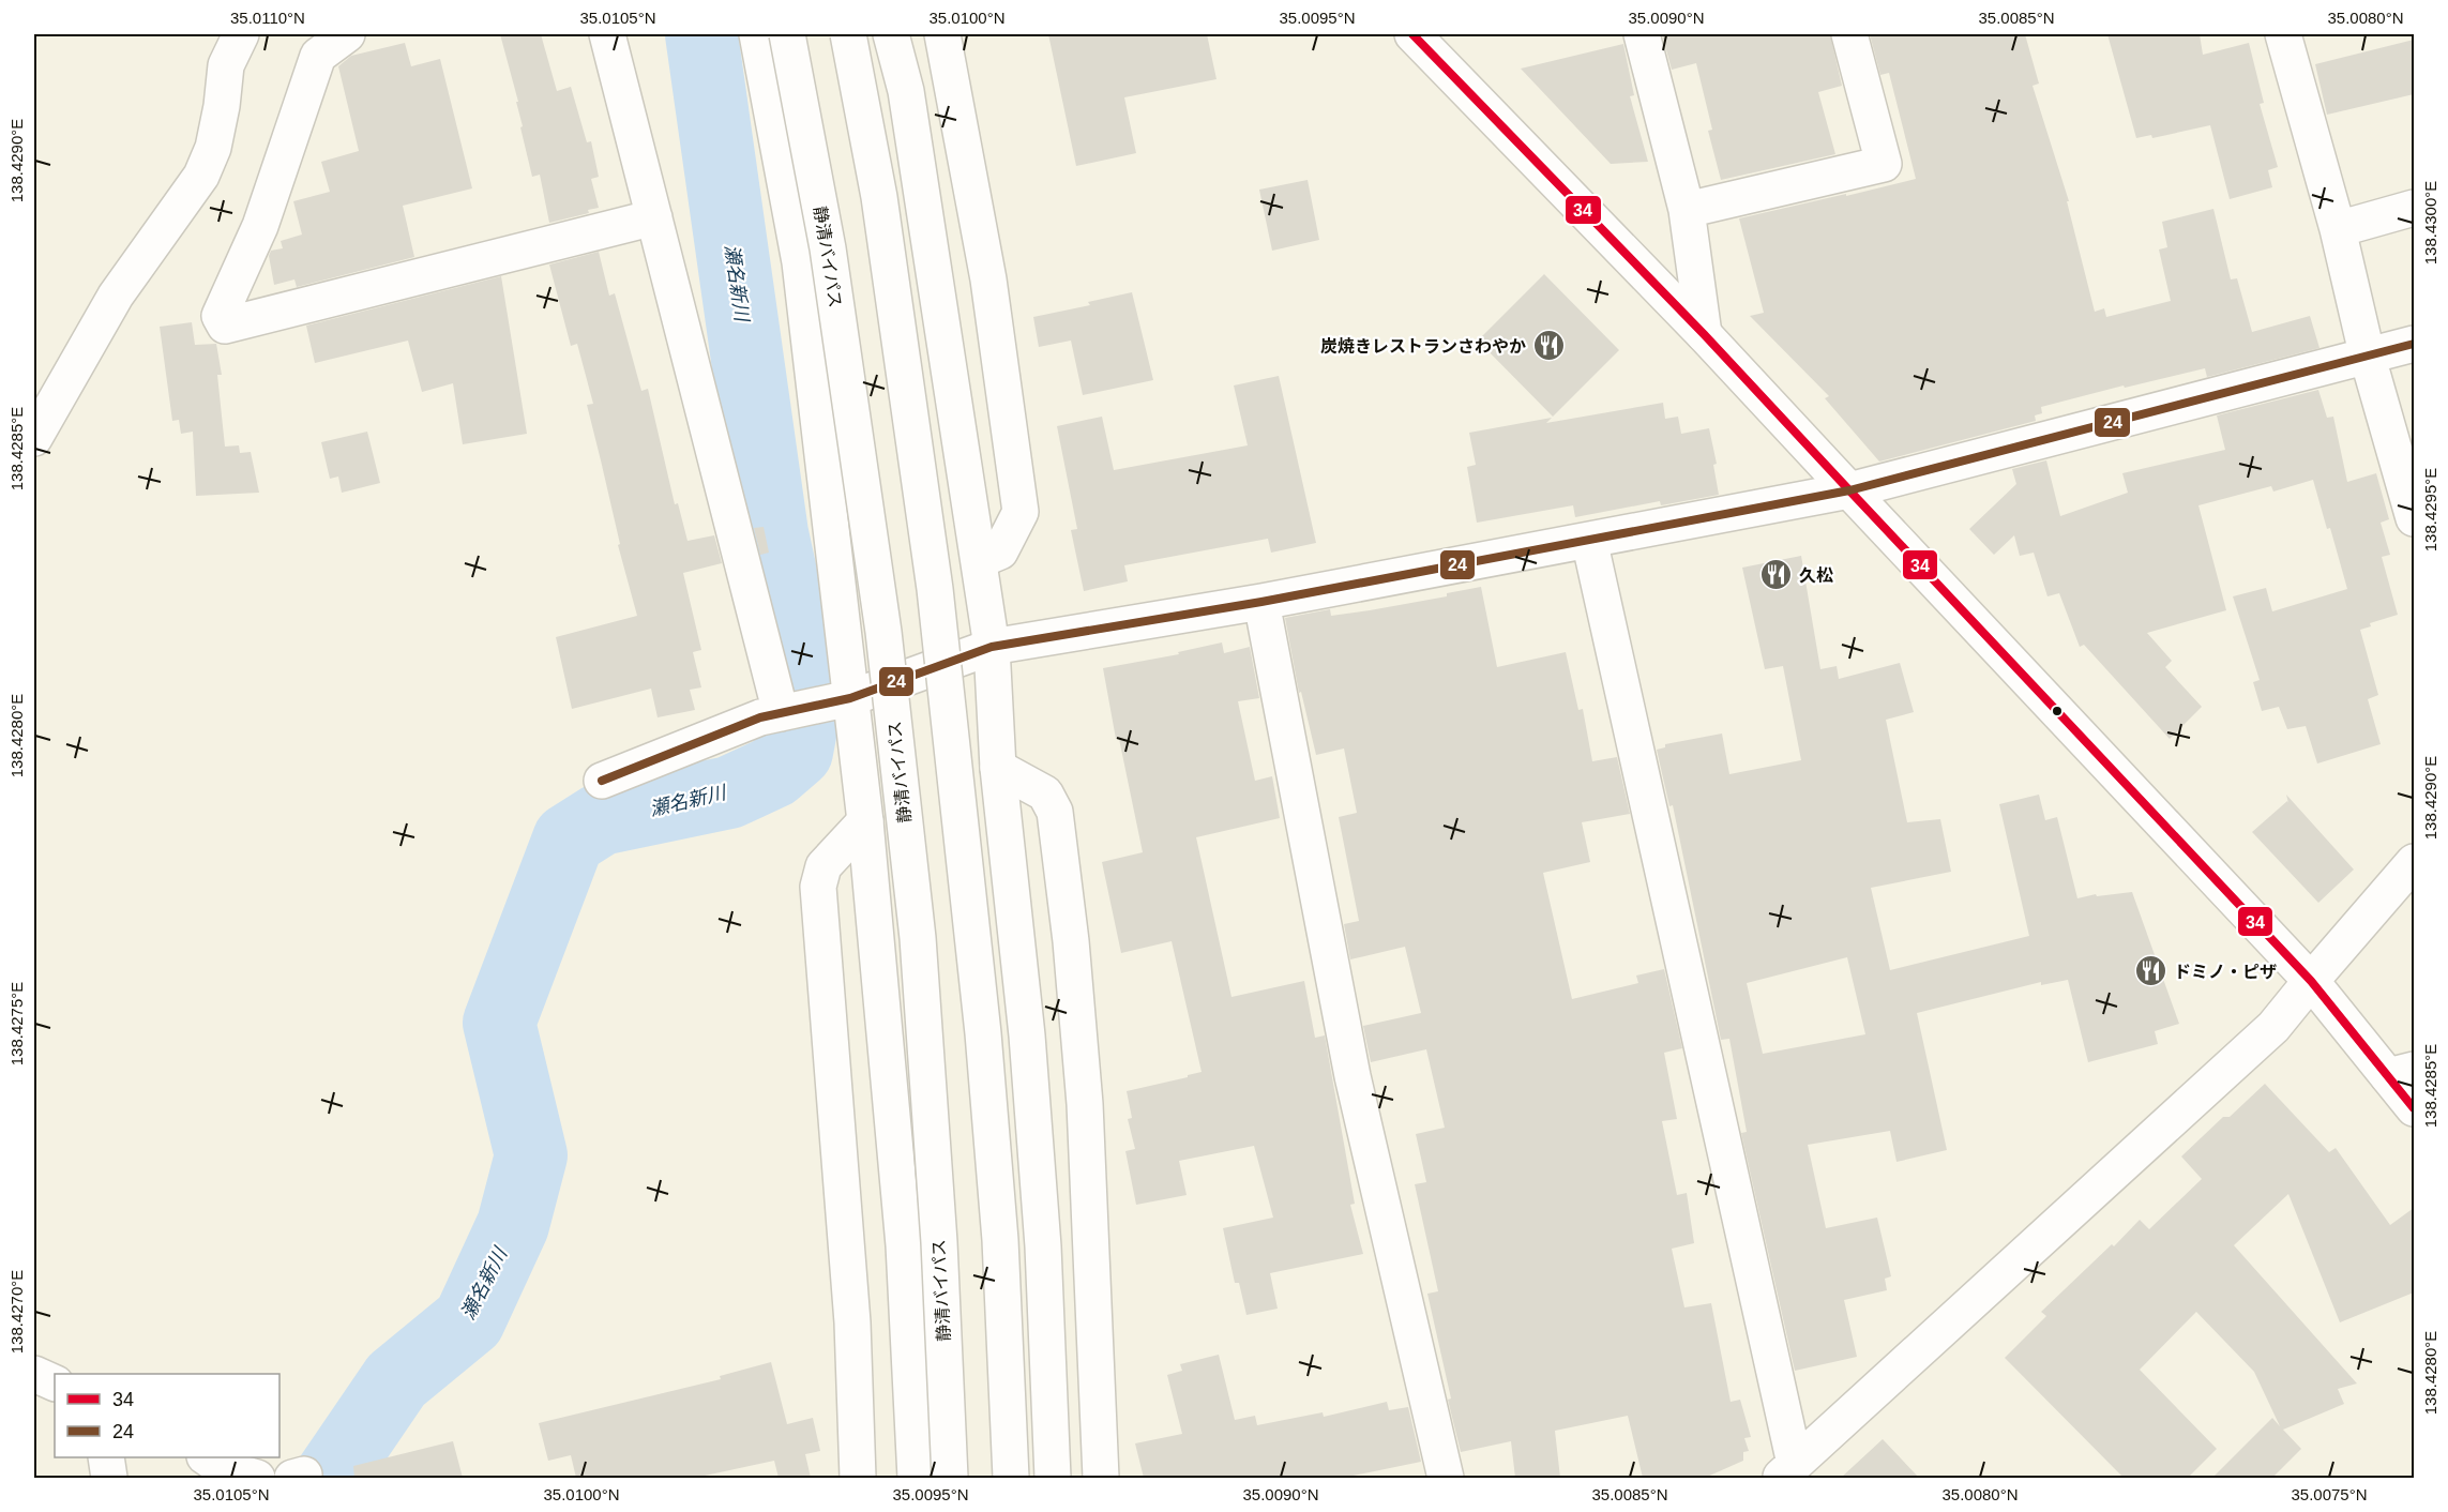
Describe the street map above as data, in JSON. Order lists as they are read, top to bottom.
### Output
{
  "streets": {
    "main road": ["静清バイパス"]
  },
  "water": ["瀬名新川"],
  "places": {
    "restaurant": ["炭焼きレストランさわやか", "久松", "ドミノ・ピザ"]
  },
  "lines": ["transit line 34", "transit line 24"],
  "legend": ["34", "24"],
  "coordinates": [
    "35.0110°N",
    "35.0105°N",
    "35.0100°N",
    "35.0095°N",
    "35.0090°N",
    "35.0085°N",
    "35.0080°N",
    "138.4290°E",
    "138.4300°E",
    "138.4285°E",
    "138.4295°E",
    "138.4280°E",
    "138.4275°E",
    "138.4270°E",
    "35.0075°N"
  ]
}
